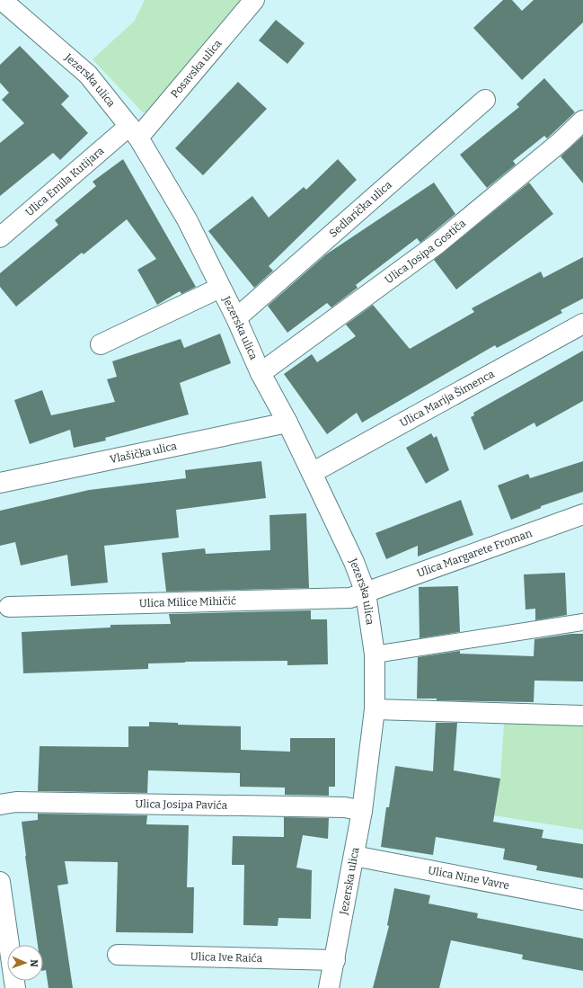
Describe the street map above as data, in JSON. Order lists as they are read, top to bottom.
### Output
{
  "streets": {
    "street": [
      "Posavska ulica",
      "Jezerska ulica",
      "Ulica Emila Kutijara",
      "Sedlarička ulica",
      "Ulica Josipa Gostiča",
      "Ulica Marija Šimenca",
      "Vlašička ulica",
      "Ulica Margarete Froman",
      "Ulica Milice Mihičić",
      "Ulica Josipa Pavića",
      "Ulica Nine Vavre",
      "Ulica Ive Raića"
    ]
  },
  "crossings": [
    ["Posavska ulica", "Jezerska ulica"],
    ["Posavska ulica", "Ulica Emila Kutijara"],
    ["Jezerska ulica", "Ulica Emila Kutijara"],
    ["Jezerska ulica", "Sedlarička ulica"],
    ["Jezerska ulica", "Ulica Josipa Gostiča"],
    ["Jezerska ulica", "Ulica Marija Šimenca"],
    ["Jezerska ulica", "Vlašička ulica"],
    ["Jezerska ulica", "Ulica Margarete Froman"],
    ["Jezerska ulica", "Ulica Milice Mihičić"],
    ["Jezerska ulica", "Ulica Josipa Pavića"],
    ["Jezerska ulica", "Ulica Nine Vavre"],
    ["Jezerska ulica", "Ulica Ive Raića"],
    ["Ulica Margarete Froman", "Ulica Milice Mihičić"]
  ],
  "north": "right"
}
